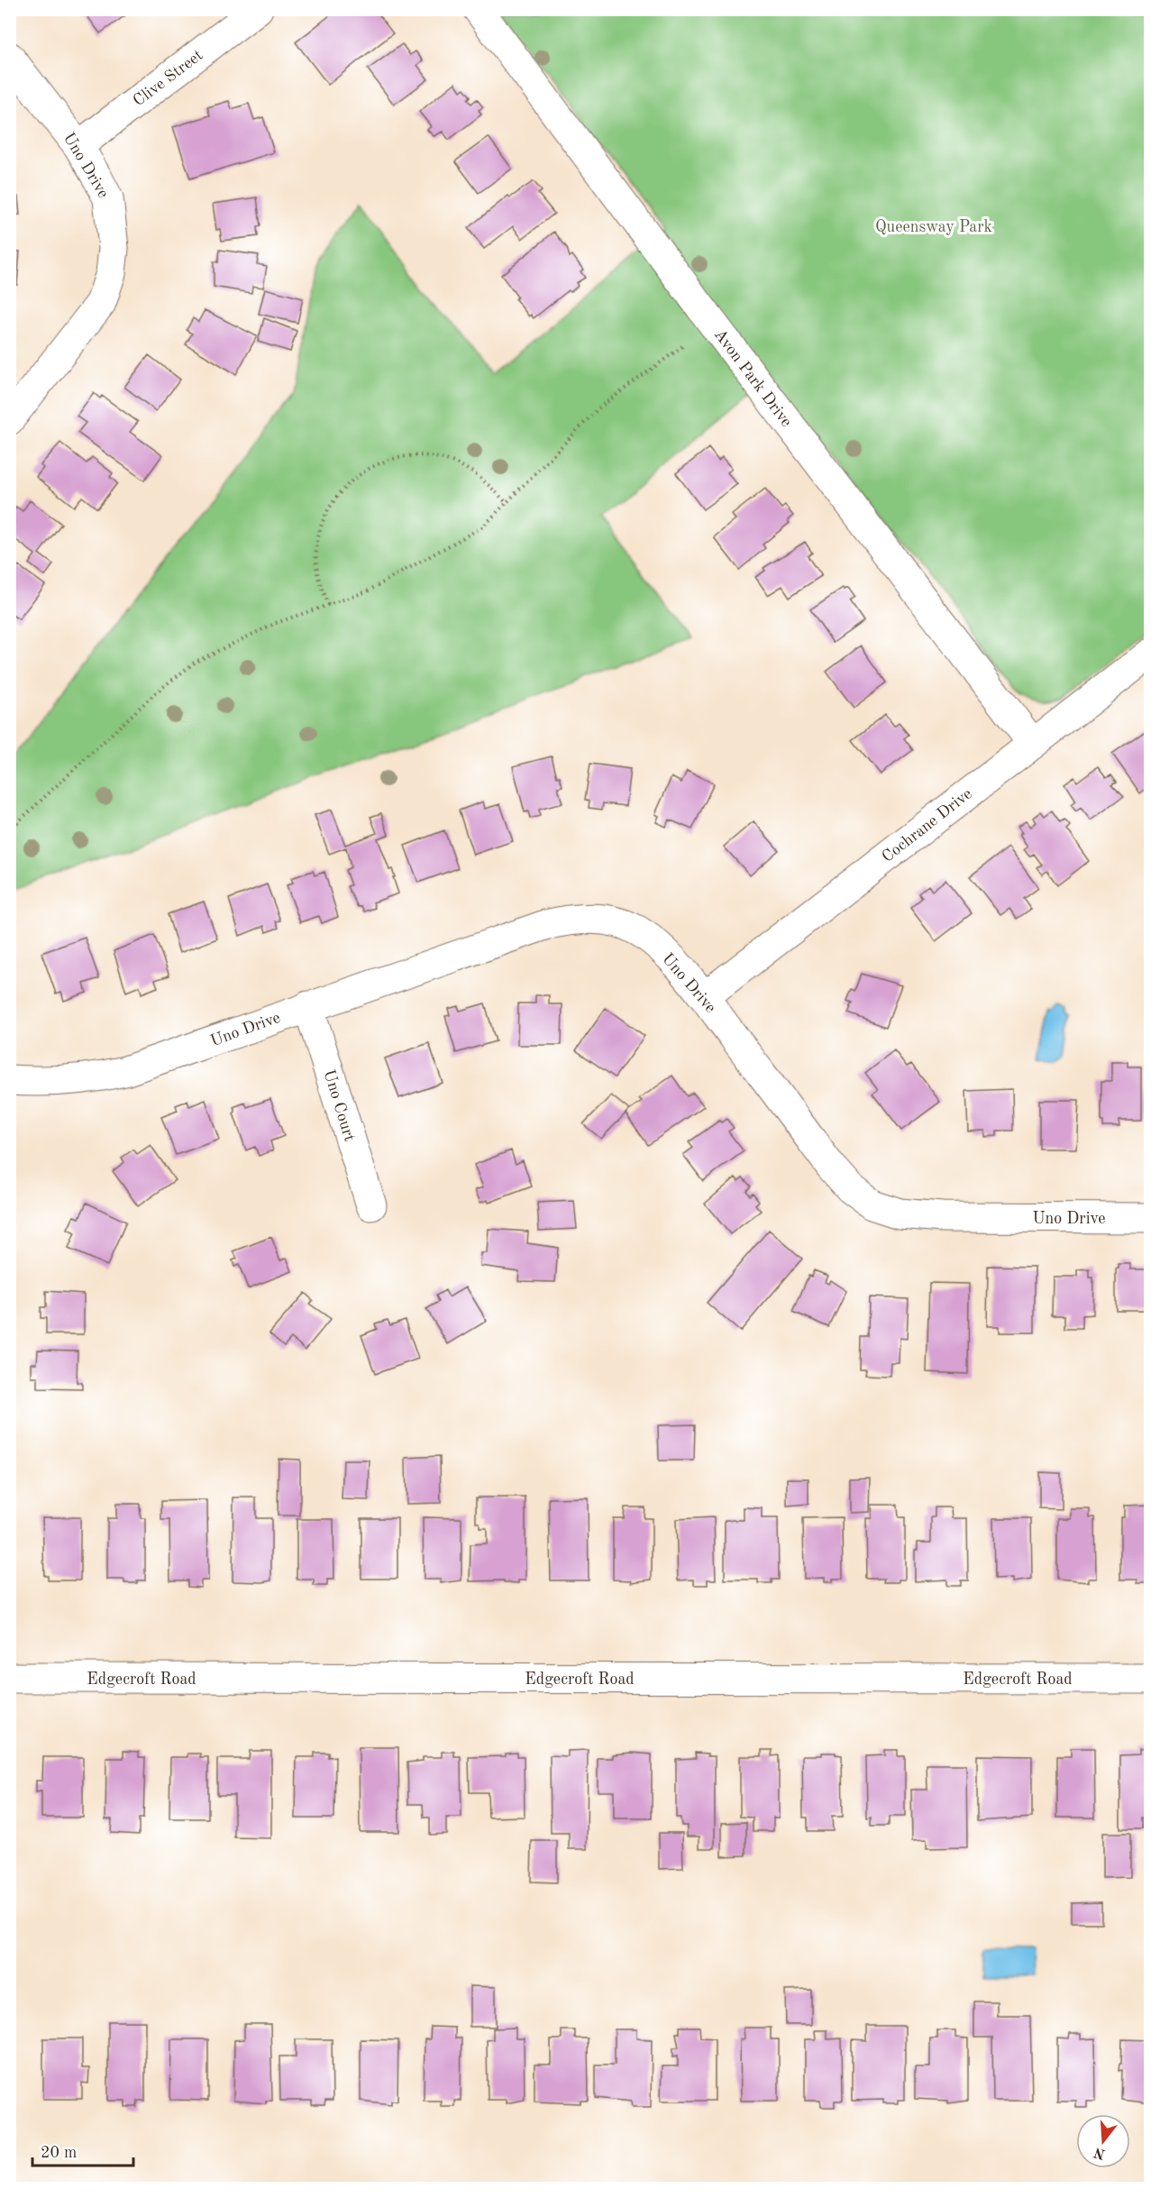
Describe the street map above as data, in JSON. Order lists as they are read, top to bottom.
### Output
{
  "streets": {
    "street": [
      "Clive Street",
      "Uno Drive",
      "Avon Park Drive",
      "Cochrane Drive",
      "Uno Court",
      "Edgecroft Road"
    ]
  },
  "crossings": [
    ["Clive Street", "Uno Drive"],
    ["Uno Drive", "Cochrane Drive"],
    ["Uno Drive", "Uno Court"],
    ["Avon Park Drive", "Cochrane Drive"]
  ],
  "parks": ["Queensway Park"],
  "scale_bar": "20 m",
  "north": "bottom"
}
